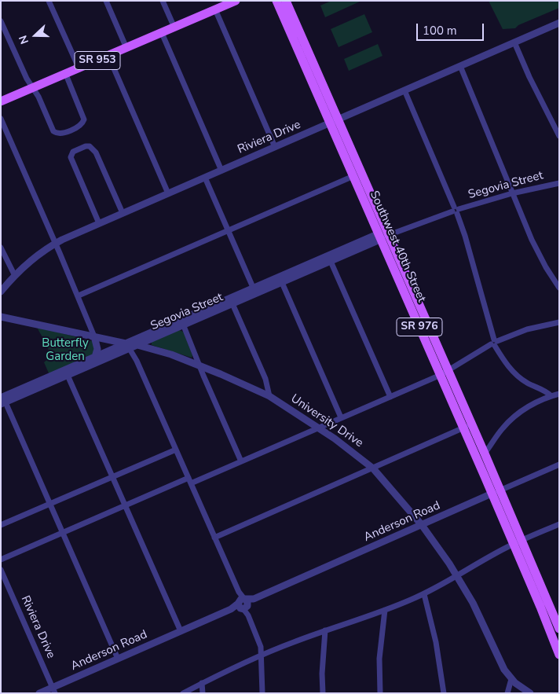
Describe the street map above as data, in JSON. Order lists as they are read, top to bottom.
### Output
{
  "streets": {
    "main road": ["SR 953", "Southwest 40th Street", "SR 976"],
    "street": [
      "Riviera Drive",
      "Segovia Street",
      "University Drive",
      "Anderson Road"
    ]
  },
  "crossings": [
    ["Riviera Drive", "Southwest 40th Street"],
    ["Riviera Drive", "Anderson Road"],
    ["Segovia Street", "Southwest 40th Street"],
    ["Segovia Street", "University Drive"],
    ["Southwest 40th Street", "Anderson Road"],
    ["University Drive", "Anderson Road"]
  ],
  "parks": ["Butterfly Garden"],
  "scale_bar": "100 m",
  "north": "left"
}
